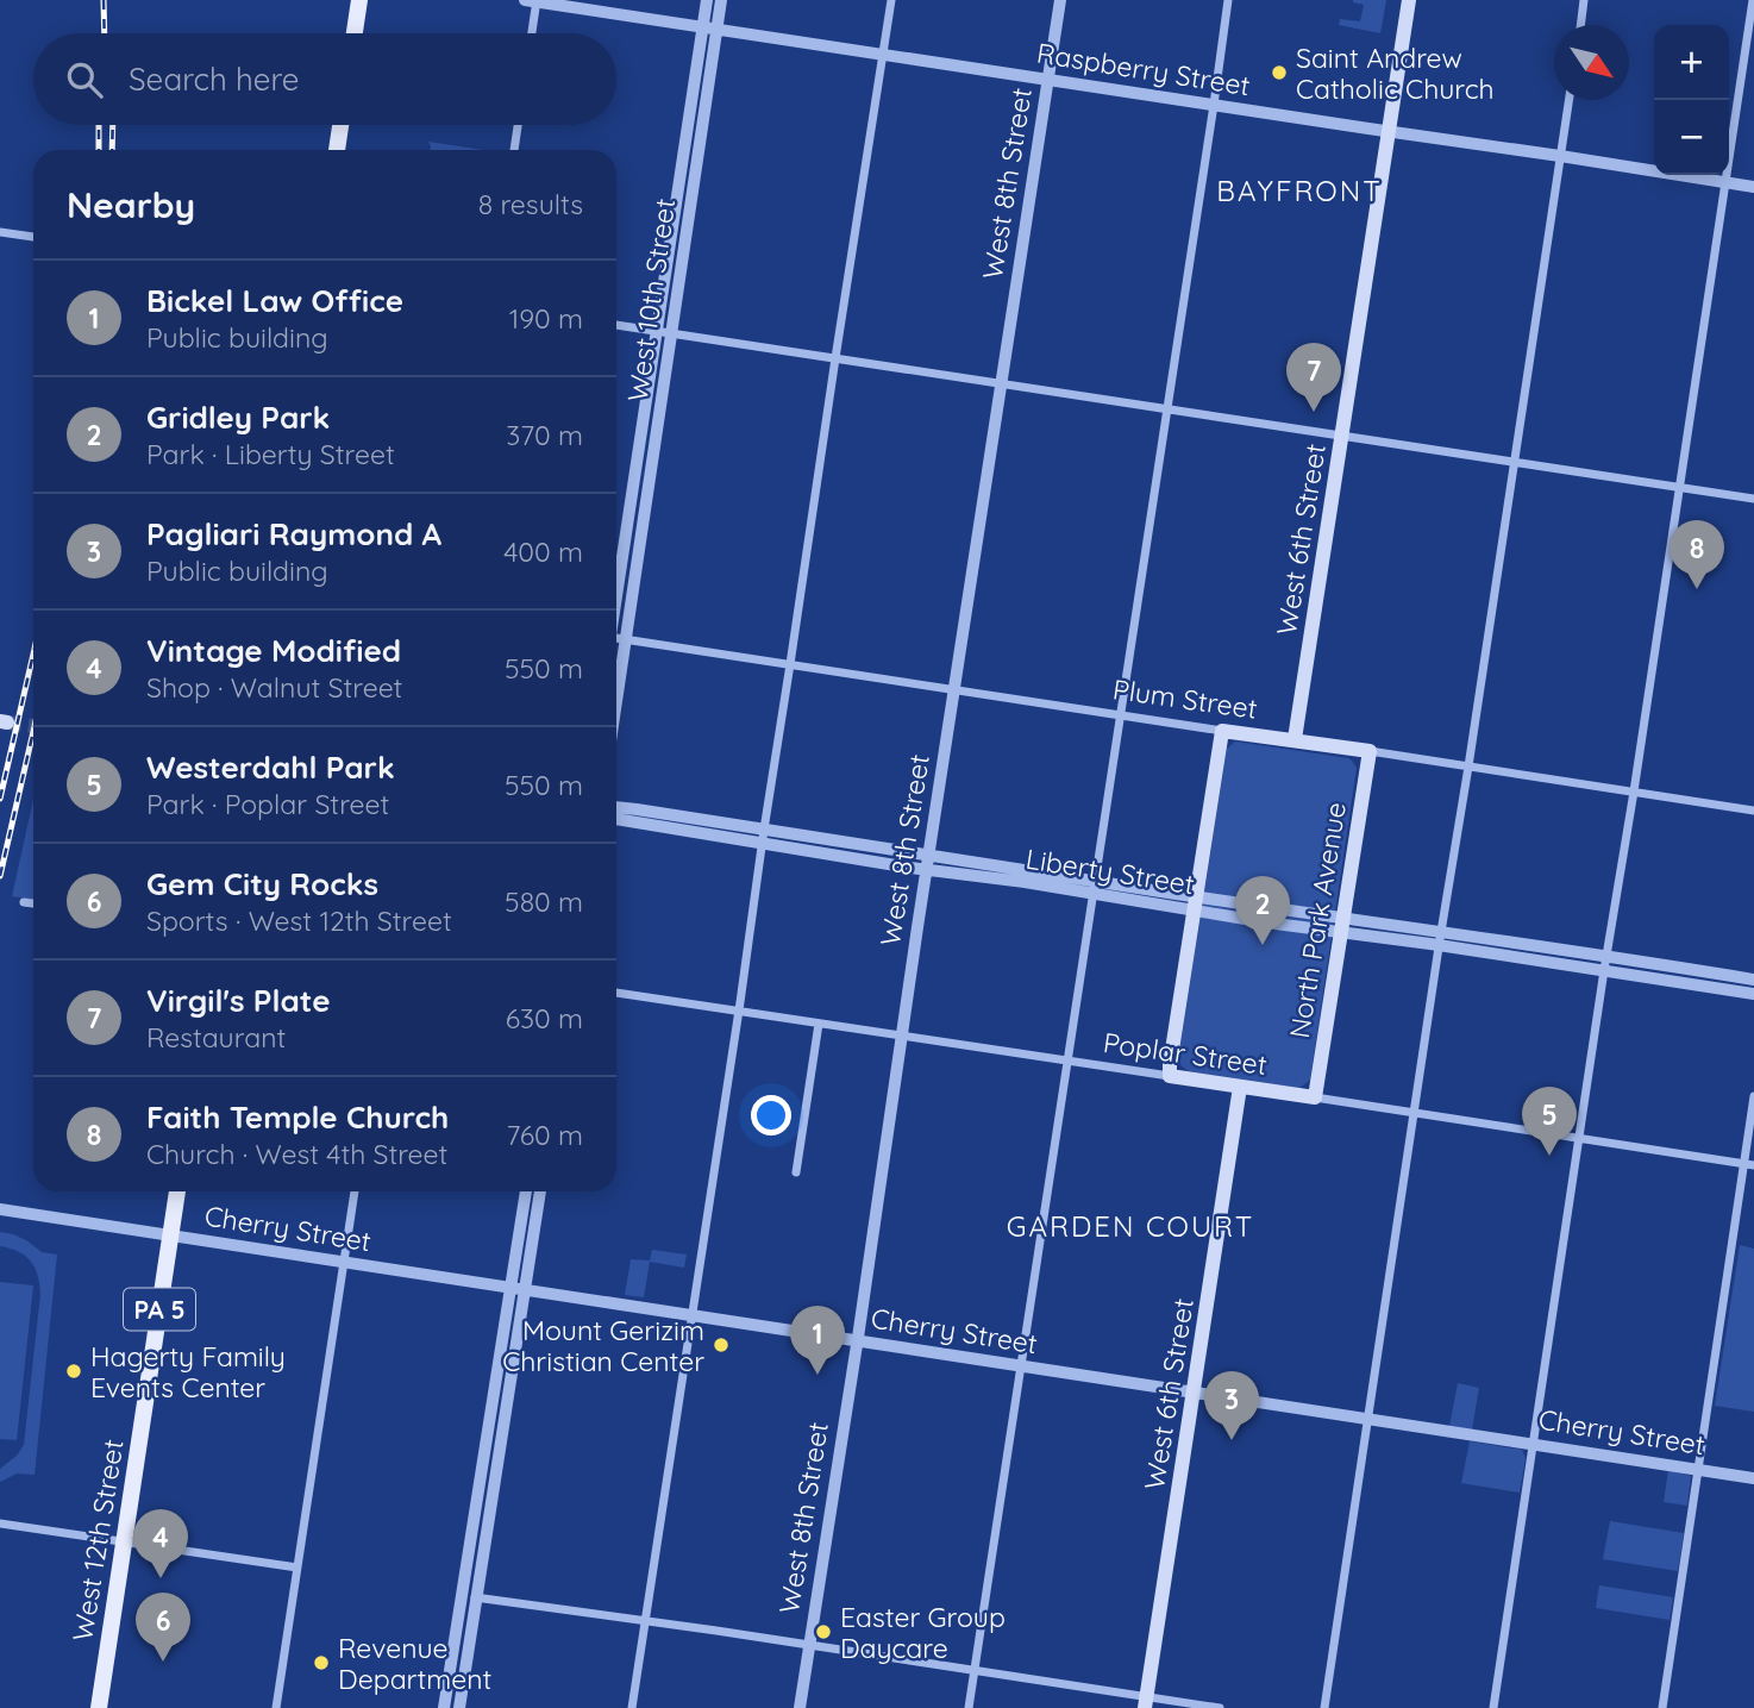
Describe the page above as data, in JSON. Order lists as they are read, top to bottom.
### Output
{
  "streets": {
    "main road": [
      "West 6th Street",
      "Plum Street",
      "North Park Avenue",
      "Poplar Street",
      "PA 5",
      "West 12th Street"
    ],
    "street": [
      "Raspberry Street",
      "West 8th Street",
      "West 10th Street",
      "Liberty Street",
      "Cherry Street"
    ]
  },
  "crossings": [
    ["Raspberry Street", "West 8th Street"],
    ["Raspberry Street", "West 10th Street"],
    ["Raspberry Street", "West 6th Street"],
    ["West 8th Street", "Plum Street"],
    ["West 8th Street", "Liberty Street"],
    ["West 8th Street", "Poplar Street"],
    ["West 8th Street", "Cherry Street"],
    ["West 10th Street", "Plum Street"],
    ["West 6th Street", "Plum Street"],
    ["West 6th Street", "Poplar Street"],
    ["West 6th Street", "Cherry Street"],
    ["Plum Street", "North Park Avenue"],
    ["Liberty Street", "North Park Avenue"],
    ["North Park Avenue", "Poplar Street"],
    ["Cherry Street", "West 12th Street"]
  ],
  "districts": ["BAYFRONT", "GARDEN COURT"],
  "places": [
    "Saint Andrew Catholic Church",
    "Mount Gerizim Christian Center",
    "Hagerty Family Events Center",
    "Easter Group Daycare",
    "Revenue Department"
  ],
  "north": "bottom right",
  "page": {
    "map_buttons": ["+", "−"],
    "search": "Search here",
    "heading": ["Nearby", "8 results"],
    "list": [
      {
        "mark": "1",
        "name": "Bickel Law Office",
        "note": "Public building",
        "value": "190 m"
      },
      {
        "mark": "2",
        "name": "Gridley Park",
        "note": "Park · Liberty Street",
        "value": "370 m"
      },
      {
        "mark": "3",
        "name": "Pagliari Raymond A",
        "note": "Public building",
        "value": "400 m"
      },
      {
        "mark": "4",
        "name": "Vintage Modified",
        "note": "Shop · Walnut Street",
        "value": "550 m"
      },
      {
        "mark": "5",
        "name": "Westerdahl Park",
        "note": "Park · Poplar Street",
        "value": "550 m"
      },
      {
        "mark": "6",
        "name": "Gem City Rocks",
        "note": "Sports · West 12th Street",
        "value": "580 m"
      },
      {
        "mark": "7",
        "name": "Virgil's Plate",
        "note": "Restaurant",
        "value": "630 m"
      },
      {
        "mark": "8",
        "name": "Faith Temple Church",
        "note": "Church · West 4th Street",
        "value": "760 m"
      }
    ],
    "pins": [
      "7",
      "8",
      "2",
      "5",
      "1",
      "3",
      "4",
      "6"
    ]
  }
}
